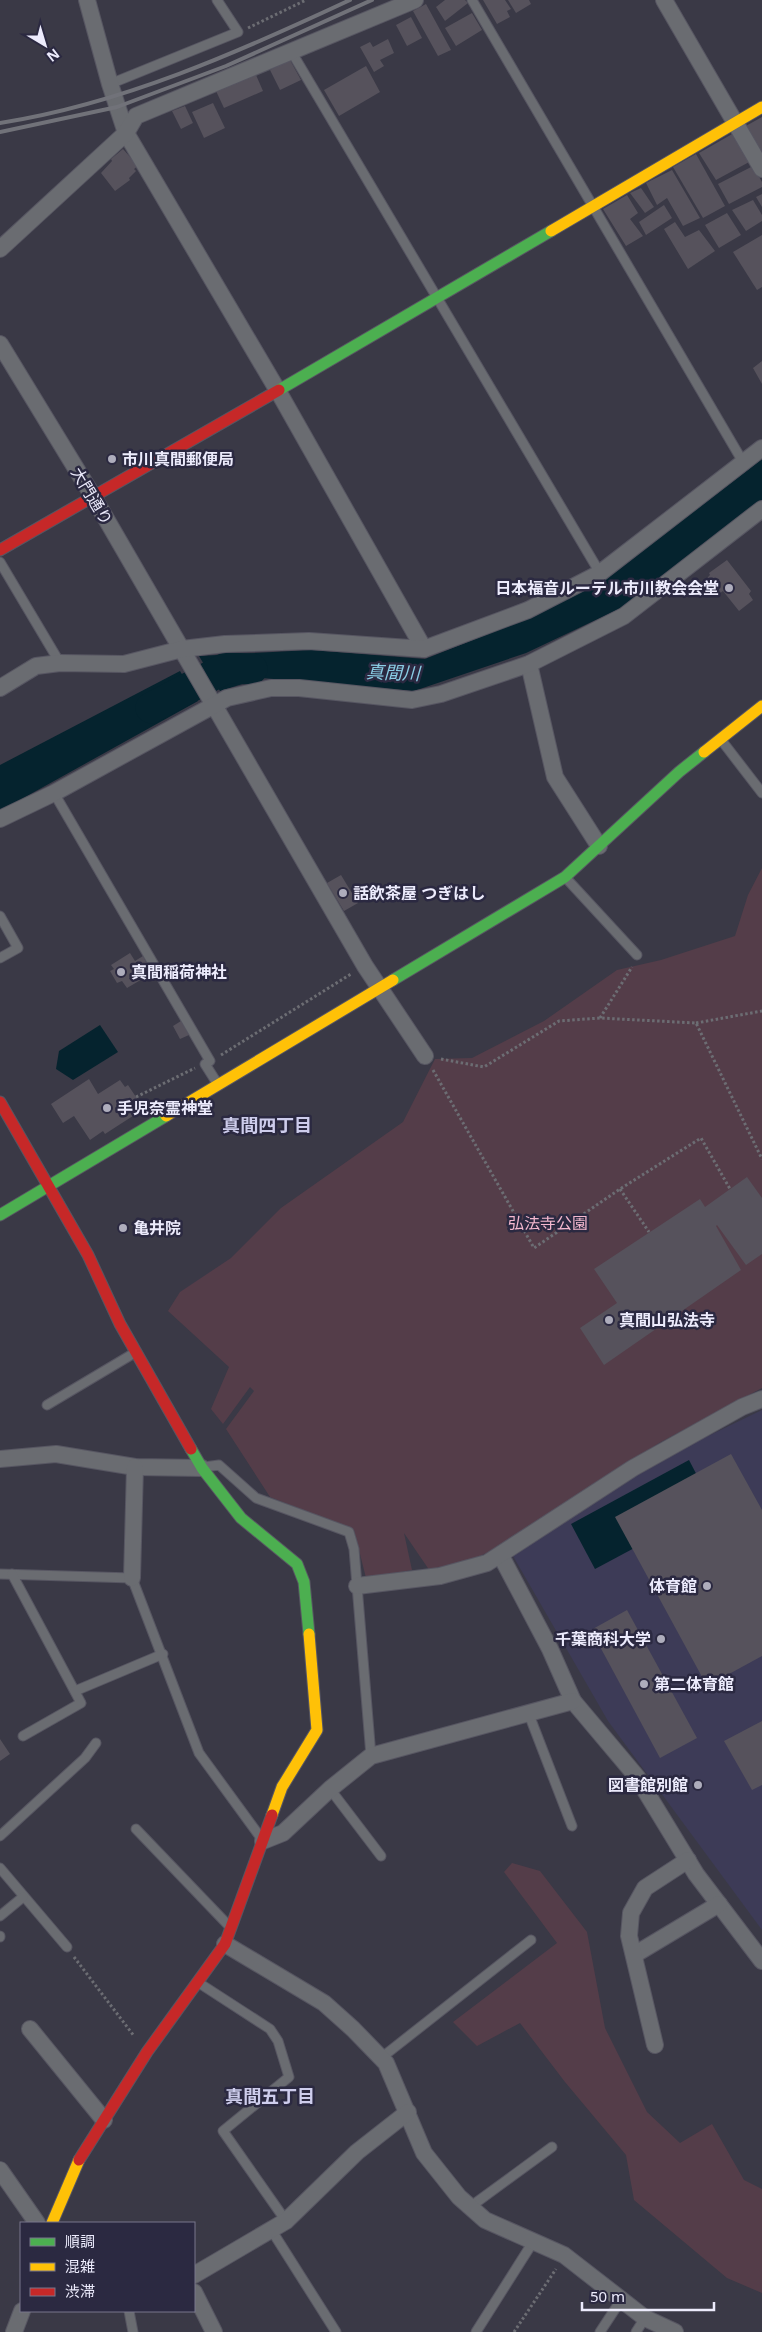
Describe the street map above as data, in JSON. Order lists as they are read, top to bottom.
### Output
{
  "streets": {
    "street": ["大門通り"]
  },
  "districts": ["真間四丁目", "真間五丁目"],
  "water": ["真間川"],
  "parks": ["弘法寺公園"],
  "places": [
    "市川真間郵便局",
    "日本福音ルーテル市川教会会堂",
    "話飲茶屋 つぎはし",
    "真間稲荷神社",
    "手児奈霊神堂",
    "亀井院",
    "真間山弘法寺",
    "体育館",
    "千葉商科大学",
    "第二体育館",
    "図書館別館"
  ],
  "legend": ["順調", "混雑", "渋滞"],
  "scale_bar": "50 m",
  "north": "bottom right"
}
